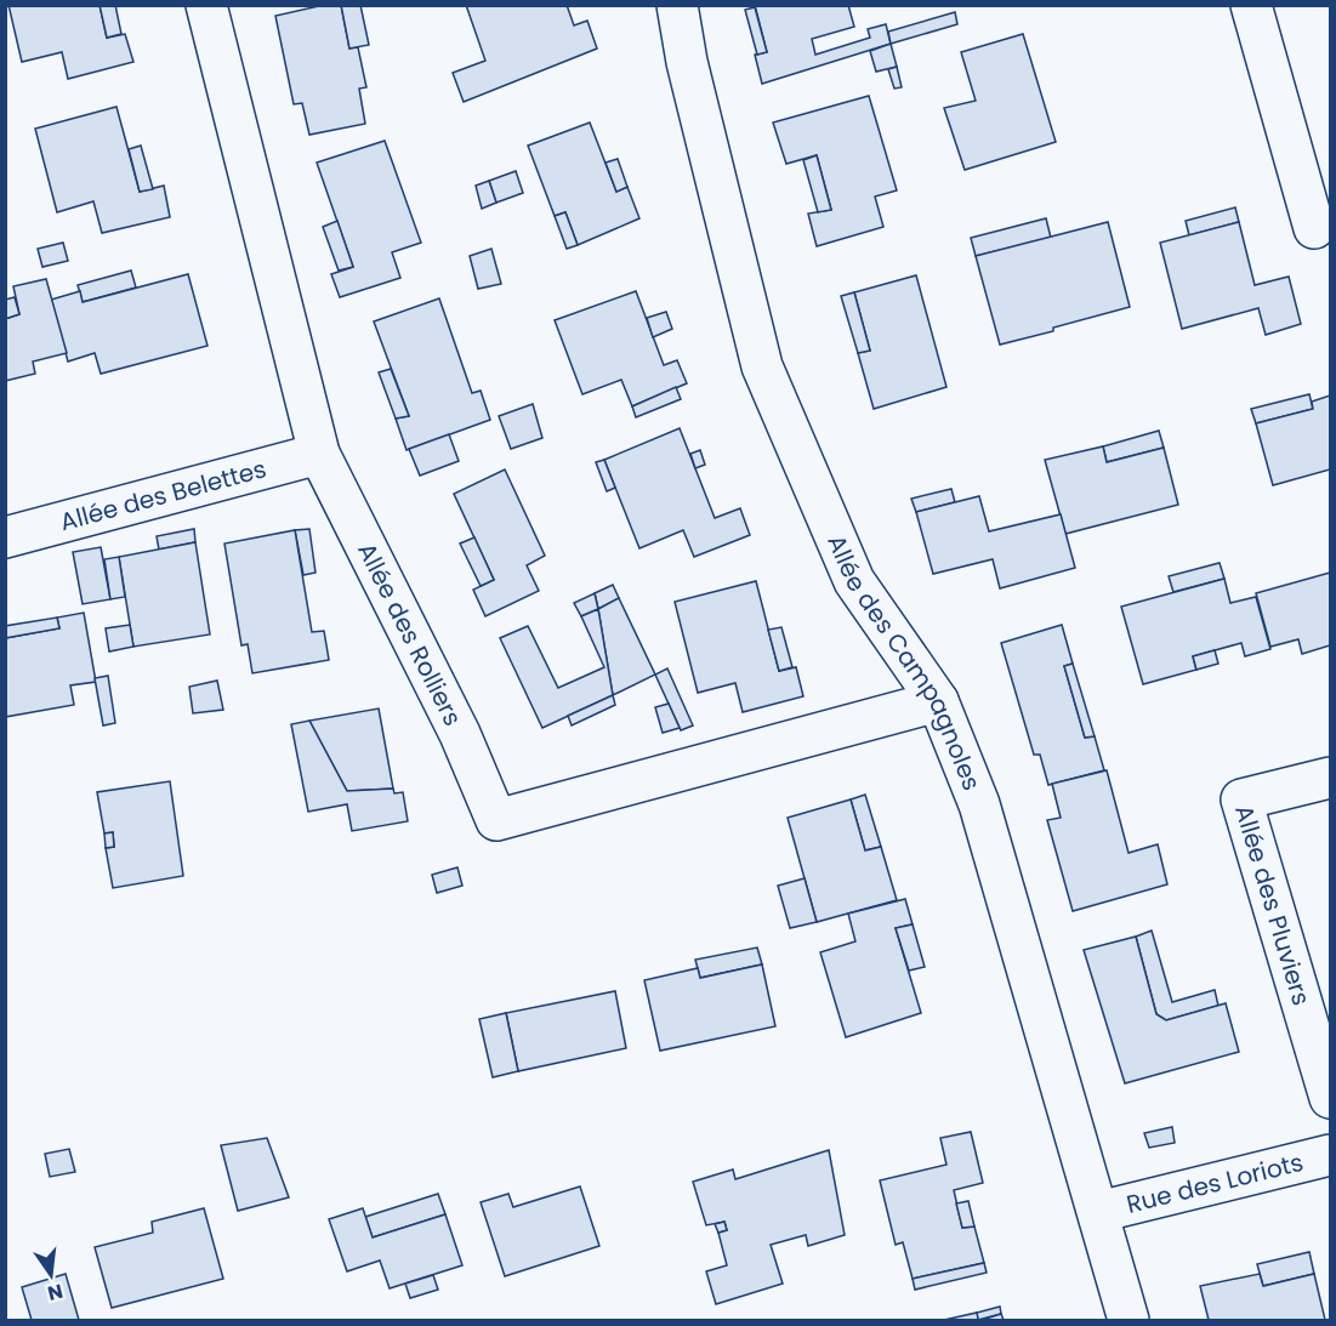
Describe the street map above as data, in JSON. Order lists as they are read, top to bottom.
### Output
{
  "streets": {
    "street": [
      "Allée des Belettes",
      "Allée des Rolliers",
      "Allée des Campagnoles",
      "Allée des Pluviers",
      "Rue des Loriots"
    ]
  },
  "crossings": [
    ["Allée des Belettes", "Allée des Rolliers"],
    ["Allée des Rolliers", "Allée des Campagnoles"],
    ["Allée des Campagnoles", "Rue des Loriots"]
  ],
  "north": "bottom"
}
